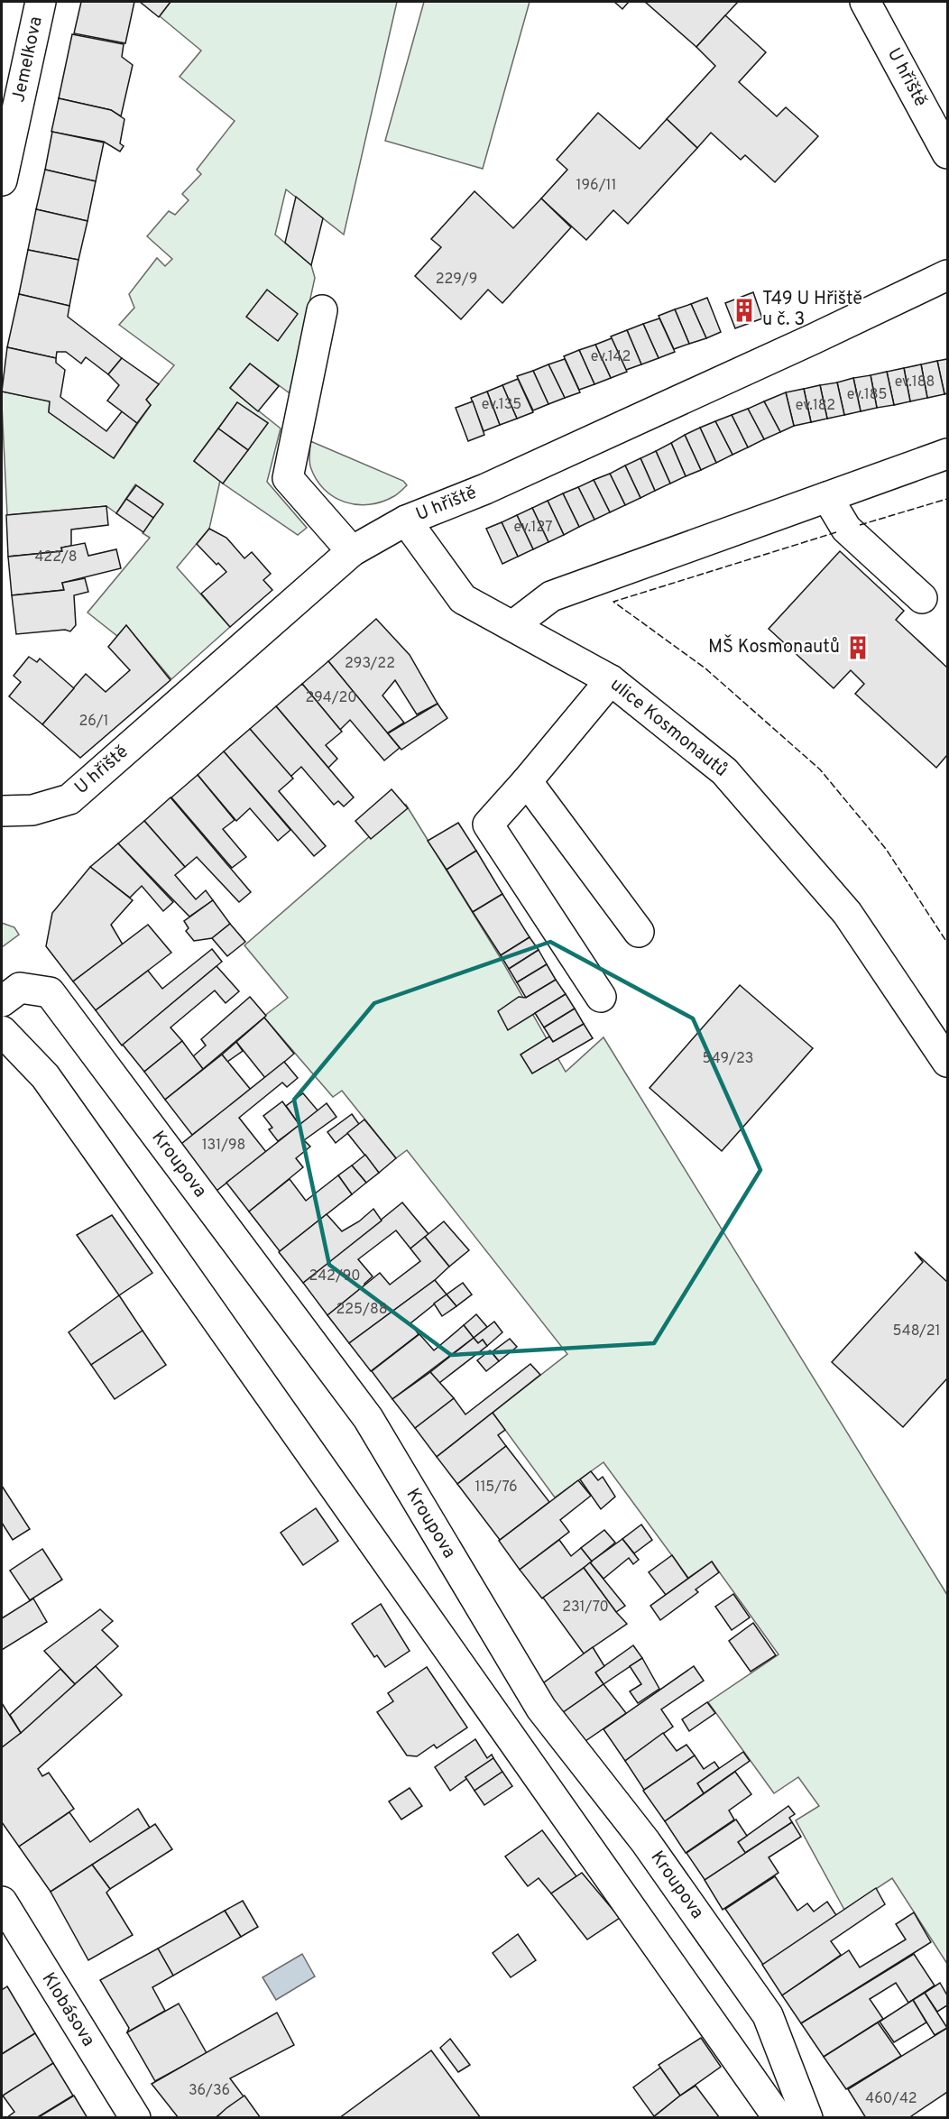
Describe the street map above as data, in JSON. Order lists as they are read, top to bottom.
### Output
{
  "streets": {
    "street": [
      "Jemelkova",
      "U hřiště",
      "ulice Kosmonautů",
      "Kroupova",
      "Klobásova"
    ]
  },
  "crossings": [
    ["U hřiště", "ulice Kosmonautů"]
  ],
  "places": {
    "building": ["T49 U Hřiště u č. 3", "MŠ Kosmonautů"]
  },
  "house_numbers": [
    "196/11",
    "229/9",
    "ev.142",
    "ev.188",
    "ev.185",
    "ev.135",
    "ev.182",
    "ev.127",
    "422/8",
    "293/22",
    "294/20",
    "26/1",
    "549/23",
    "131/98",
    "242/90",
    "225/88",
    "548/21",
    "115/76",
    "231/70",
    "36/36",
    "460/42"
  ]
}
